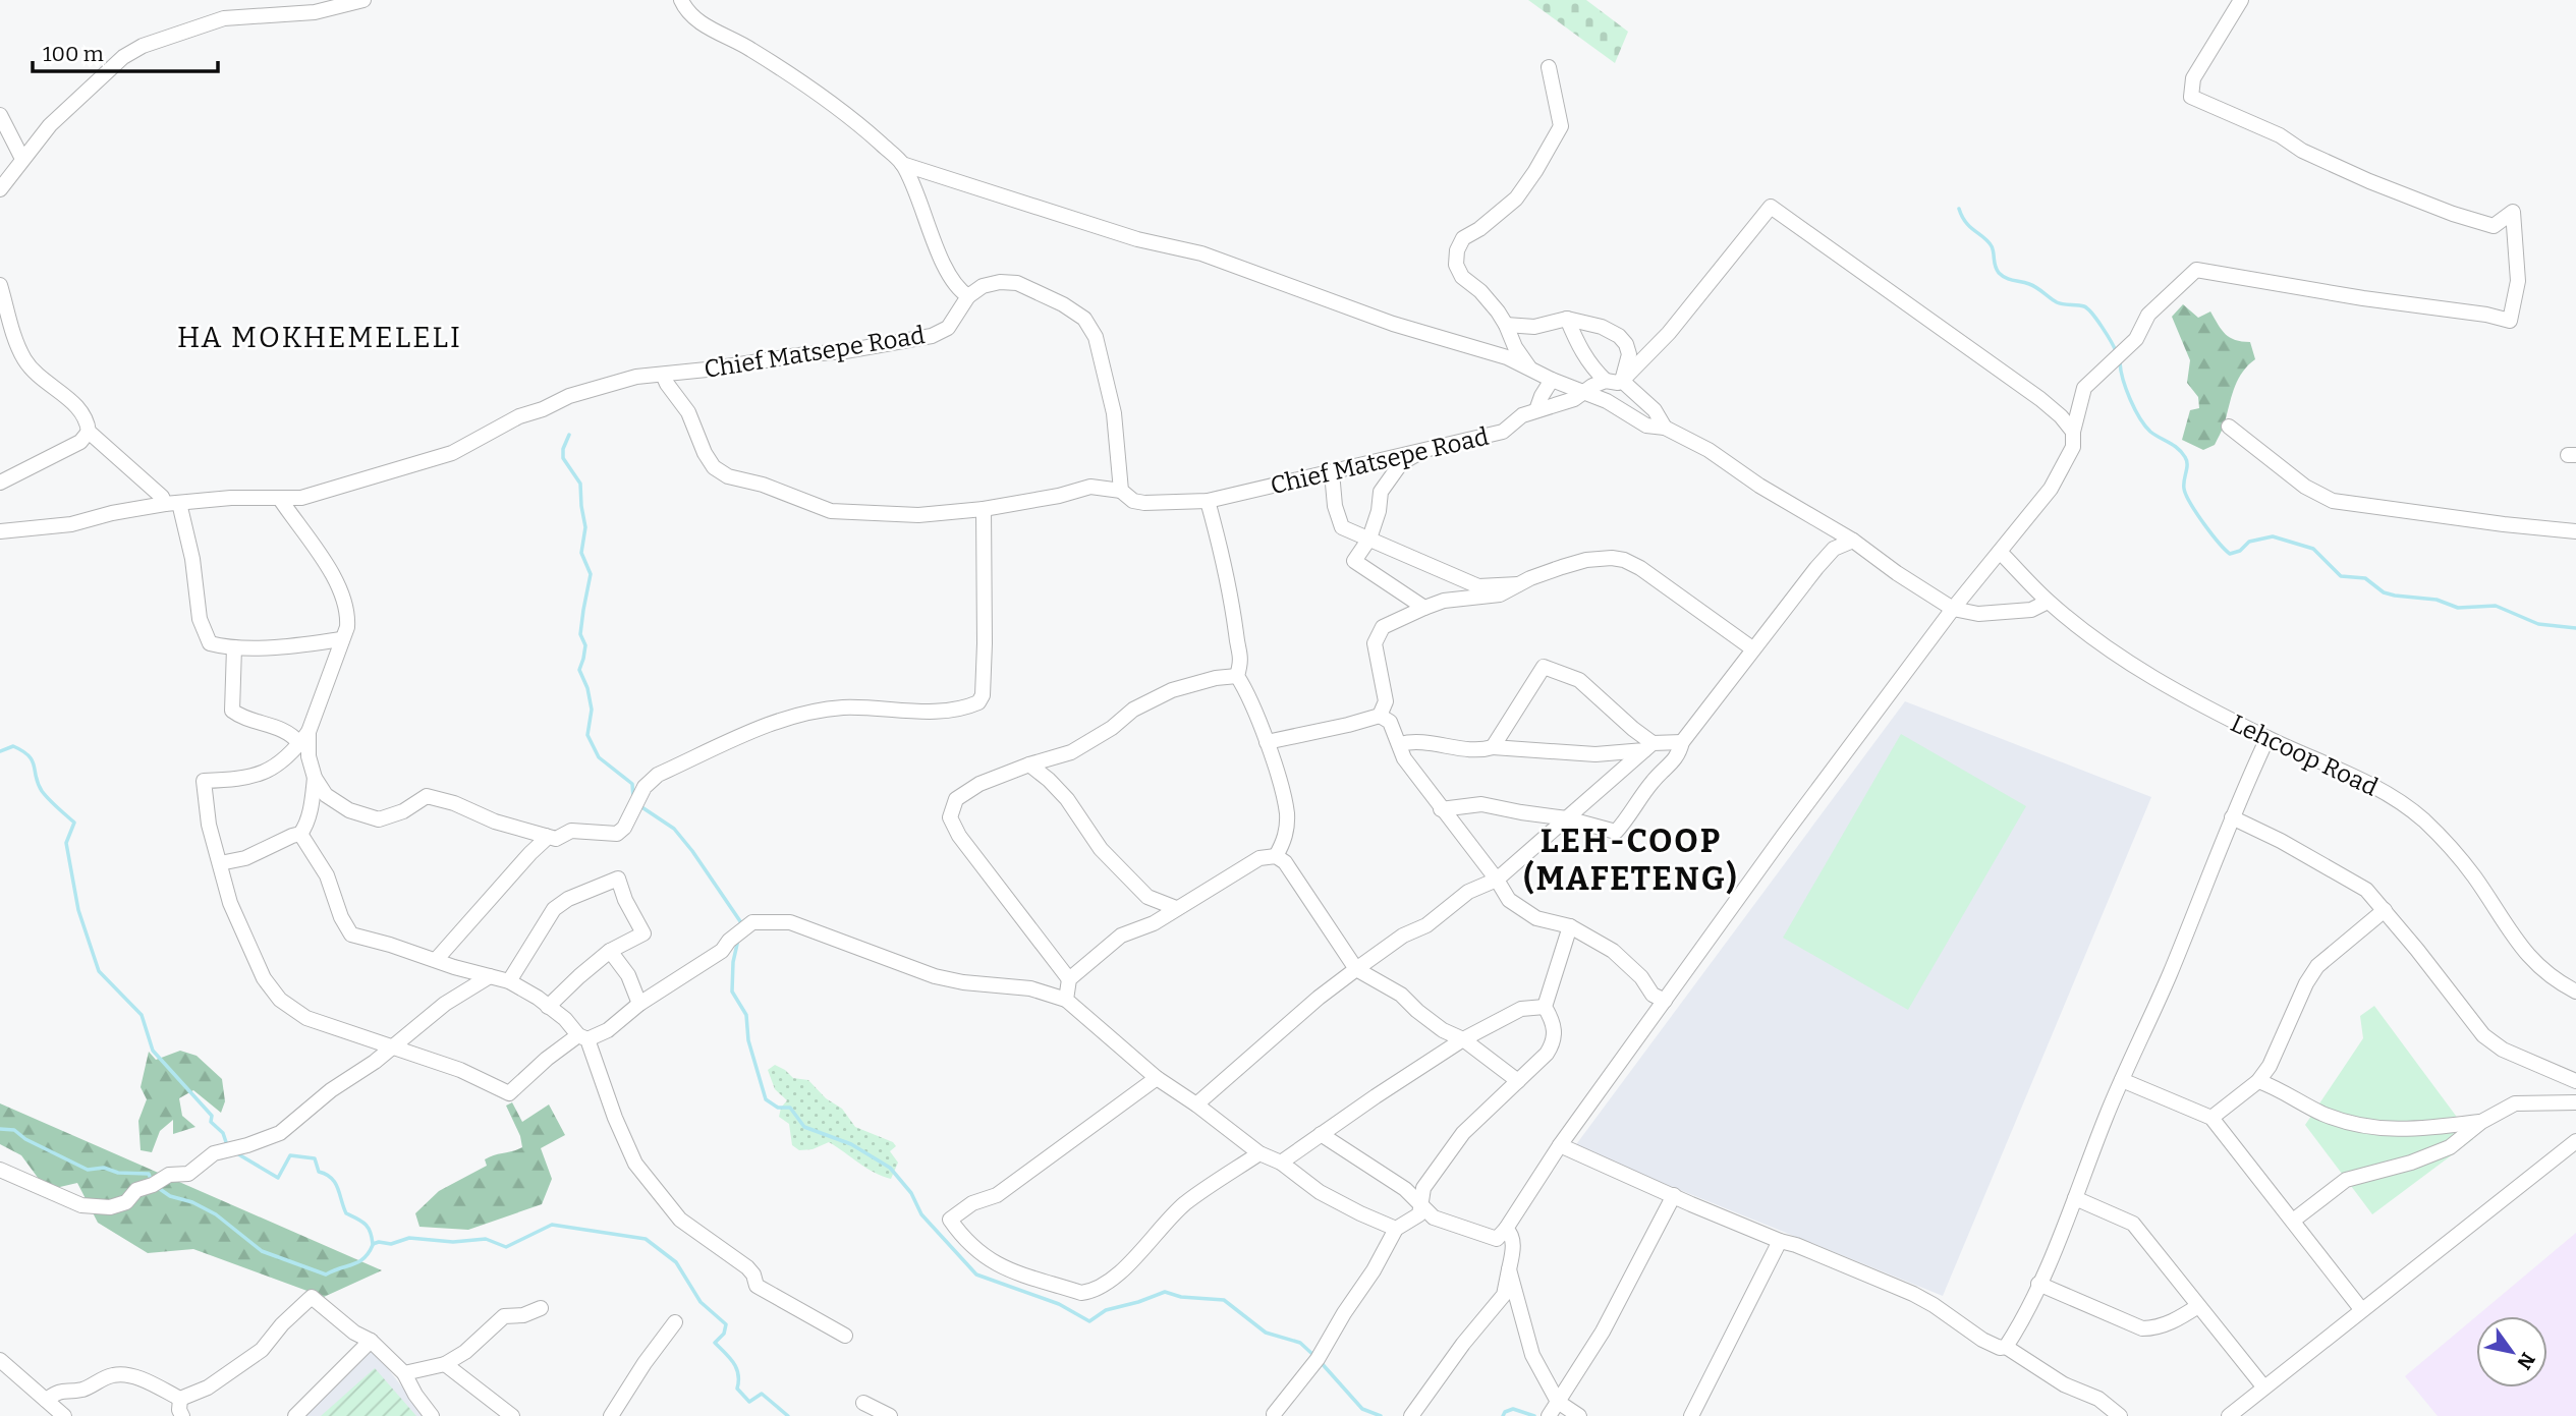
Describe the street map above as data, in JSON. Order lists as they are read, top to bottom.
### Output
{
  "streets": {
    "street": ["Chief Matsepe Road", "Lehcoop Road"]
  },
  "districts": ["HA MOKHEMELELI", "LEH-COOP (MAFETENG)"],
  "scale_bar": "100 m",
  "north": "bottom right"
}
